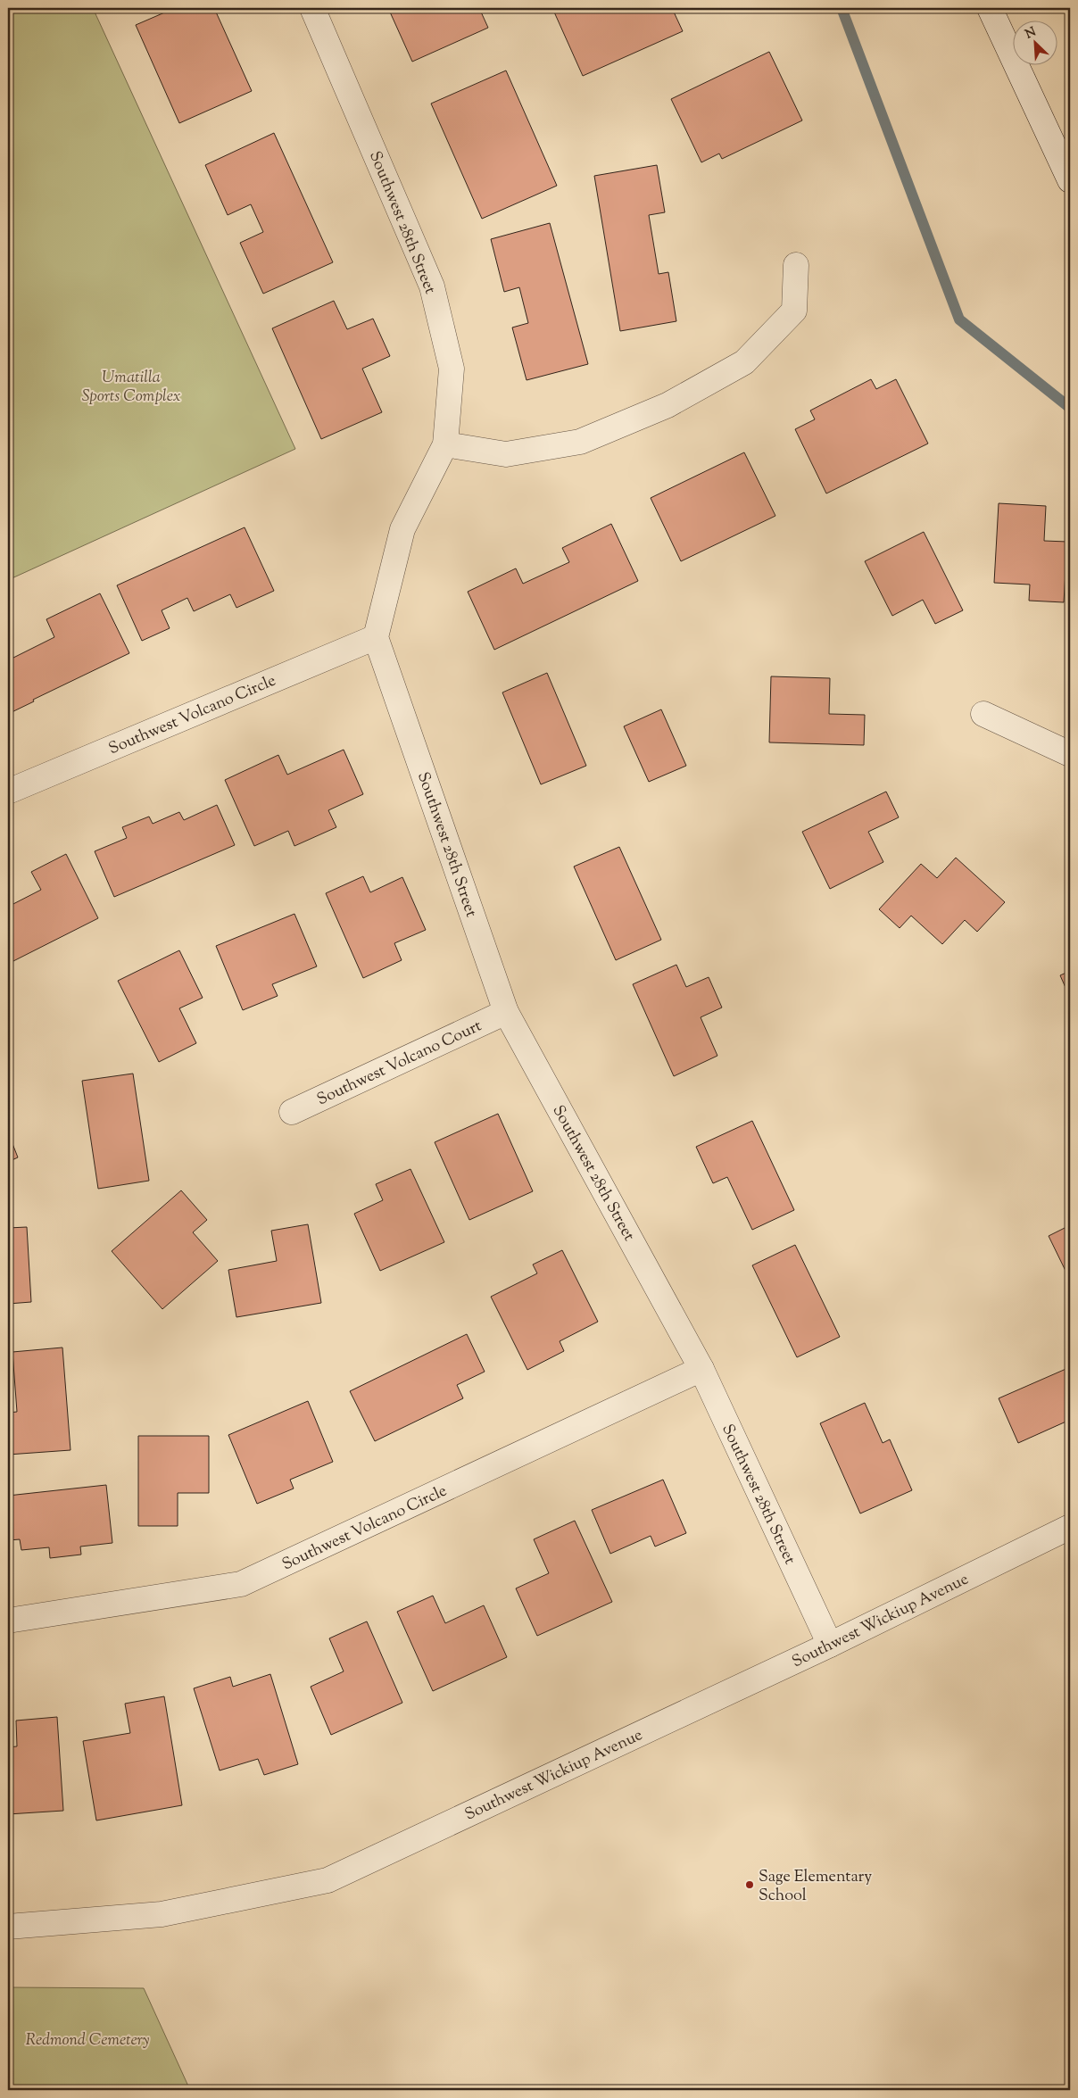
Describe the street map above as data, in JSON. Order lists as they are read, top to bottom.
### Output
{
  "streets": {
    "street": [
      "Southwest 28th Street",
      "Southwest Volcano Circle",
      "Southwest Volcano Court",
      "Southwest Wickiup Avenue"
    ]
  },
  "crossings": [
    ["Southwest 28th Street", "Southwest Volcano Circle"],
    ["Southwest 28th Street", "Southwest Volcano Court"],
    ["Southwest 28th Street", "Southwest Wickiup Avenue"]
  ],
  "parks": ["Umatilla Sports Complex", "Redmond Cemetery"],
  "places": ["Sage Elementary School"],
  "north": "top left"
}
